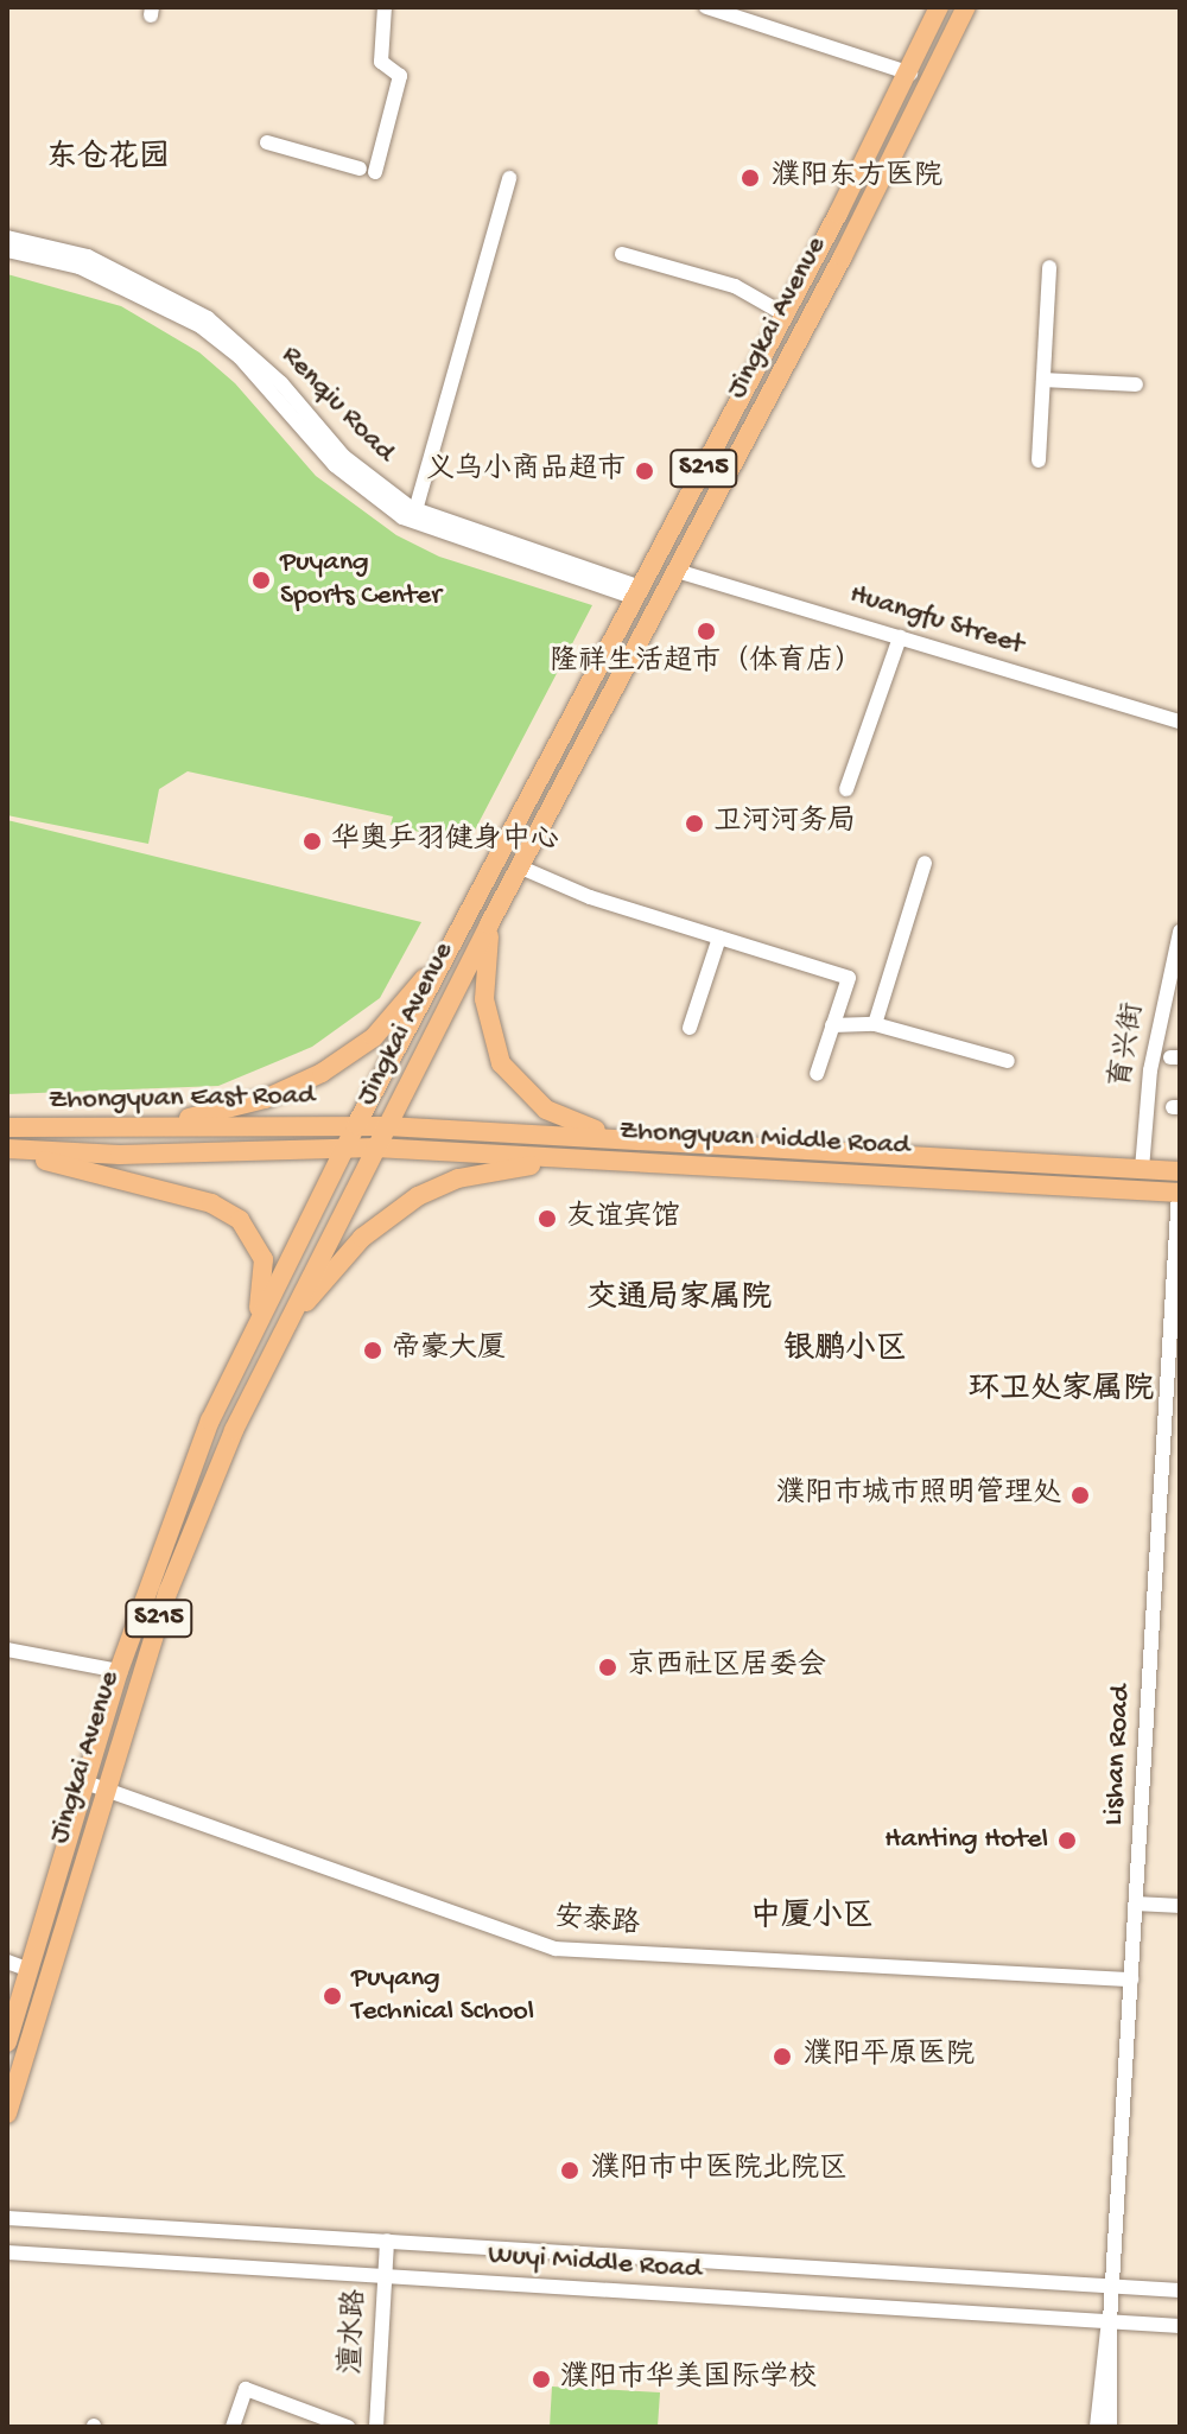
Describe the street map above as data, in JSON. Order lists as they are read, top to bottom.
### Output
{
  "streets": {
    "main road": [
      "Jingkai Avenue",
      "S215",
      "Zhongyuan East Road",
      "Zhongyuan Middle Road"
    ],
    "street": [
      "Renqiu Road",
      "Huangfu Street",
      "育兴街",
      "Lishan Road",
      "安泰路",
      "Wuyi Middle Road",
      "澶水路"
    ]
  },
  "crossings": [
    ["Jingkai Avenue", "Renqiu Road"],
    ["Jingkai Avenue", "Huangfu Street"],
    ["Jingkai Avenue", "Zhongyuan East Road"],
    ["Jingkai Avenue", "Zhongyuan Middle Road"],
    ["Jingkai Avenue", "安泰路"],
    ["育兴街", "Zhongyuan Middle Road"],
    ["Zhongyuan East Road", "Zhongyuan Middle Road"],
    ["Zhongyuan Middle Road", "Lishan Road"],
    ["Lishan Road", "安泰路"],
    ["Lishan Road", "Wuyi Middle Road"],
    ["Wuyi Middle Road", "澶水路"]
  ],
  "districts": [
    "东仓花园",
    "交通局家属院",
    "银鹏小区",
    "环卫处家属院",
    "中厦小区"
  ],
  "places": [
    "濮阳东方医院",
    "义乌小商品超市",
    "Puyang Sports Center",
    "隆祥生活超市（体育店）",
    "卫河河务局",
    "华奥乒羽健身中心",
    "友谊宾馆",
    "帝豪大厦",
    "濮阳市城市照明管理处",
    "京西社区居委会",
    "Hanting Hotel",
    "Puyang Technical School",
    "濮阳平原医院",
    "濮阳市中医院北院区",
    "濮阳市华美国际学校"
  ]
}
